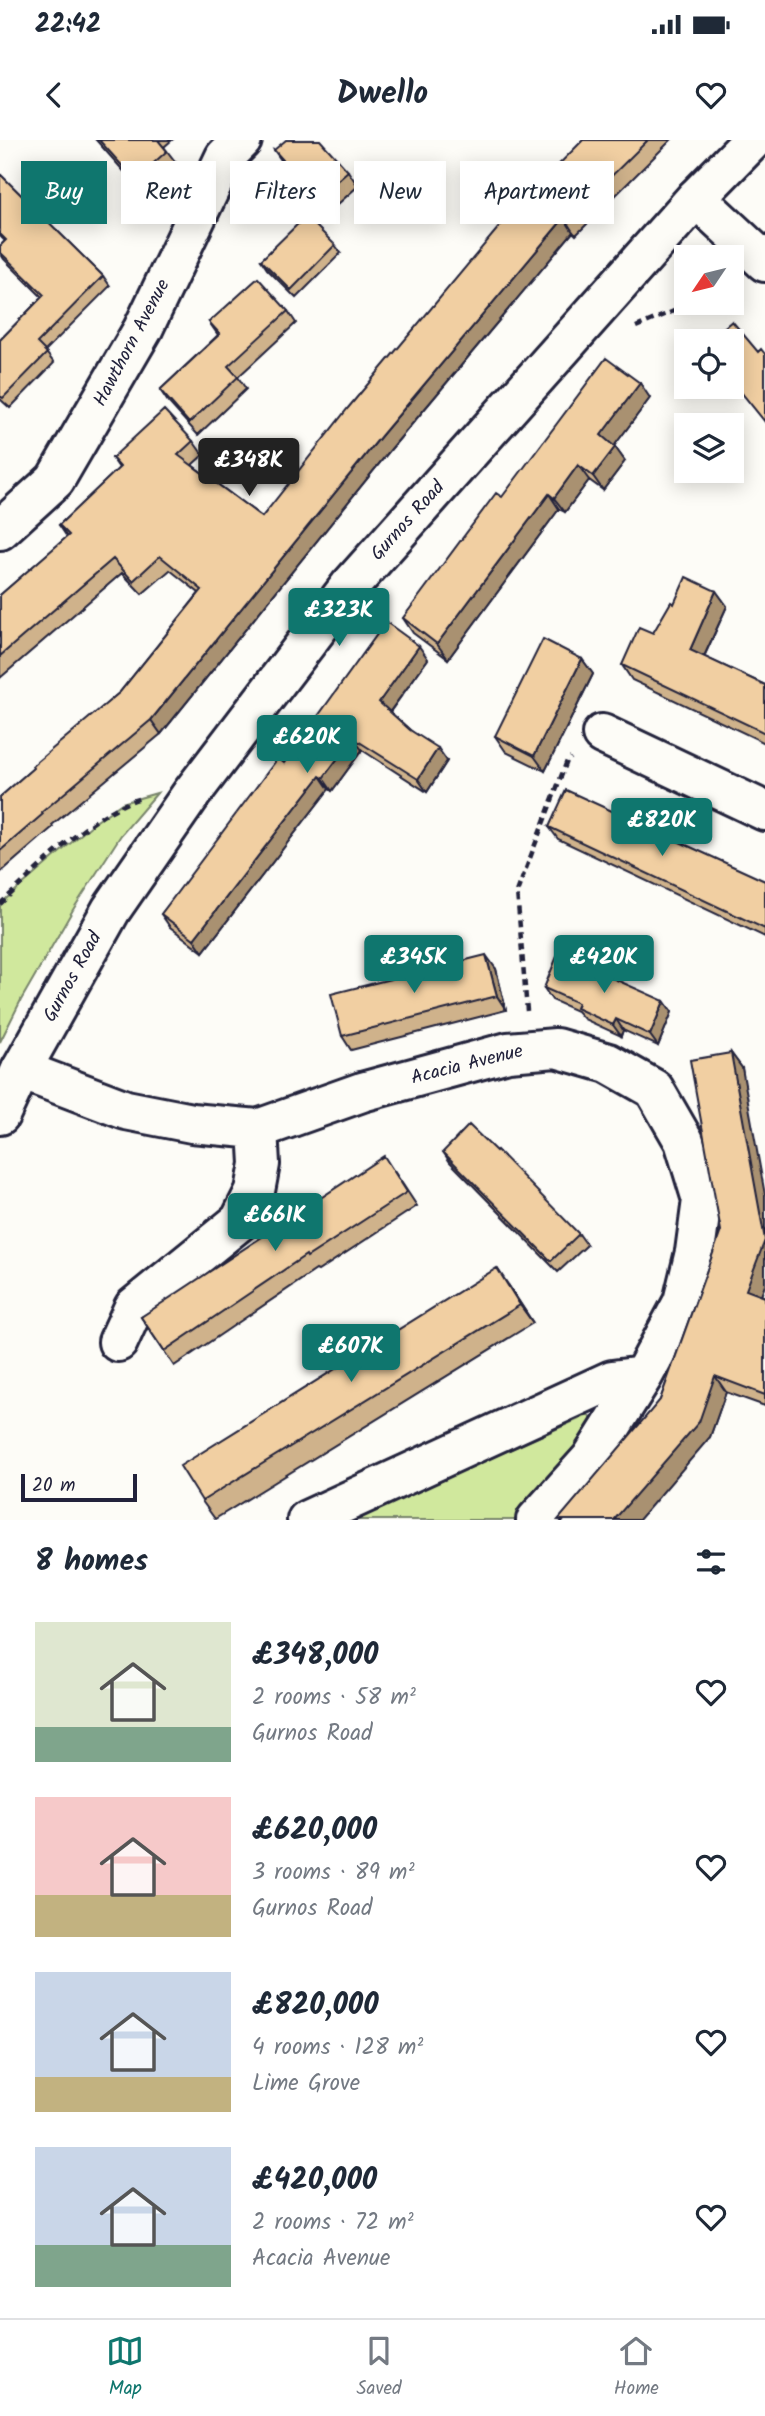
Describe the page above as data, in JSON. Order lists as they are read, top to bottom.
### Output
{
  "streets": {
    "street": ["Hawthorn Avenue", "Gurnos Road", "Acacia Avenue"]
  },
  "crossings": [
    ["Gurnos Road", "Acacia Avenue"]
  ],
  "scale_bar": "20 m",
  "north": "bottom left",
  "page": {
    "status": "22:42",
    "header": "Dwello",
    "chip": [
      "Buy",
      "Rent",
      "Filters",
      "New",
      "Apartment"
    ],
    "price": [
      "£348K",
      "£323K",
      "£620K",
      "£820K",
      "£345K",
      "£420K",
      "£661K",
      "£607K"
    ],
    "scale": "20 m",
    "heading": "8 homes",
    "list": [
      {
        "name": "£348,000",
        "note": "2 rooms · 58 m² · Gurnos Road"
      },
      {
        "name": "£620,000",
        "note": "3 rooms · 89 m² · Gurnos Road"
      },
      {
        "name": "£820,000",
        "note": "4 rooms · 128 m² · Lime Grove"
      },
      {
        "name": "£420,000",
        "note": "2 rooms · 72 m² · Acacia Avenue"
      }
    ],
    "tabs": ["Map", "Saved", "Home"]
  }
}
